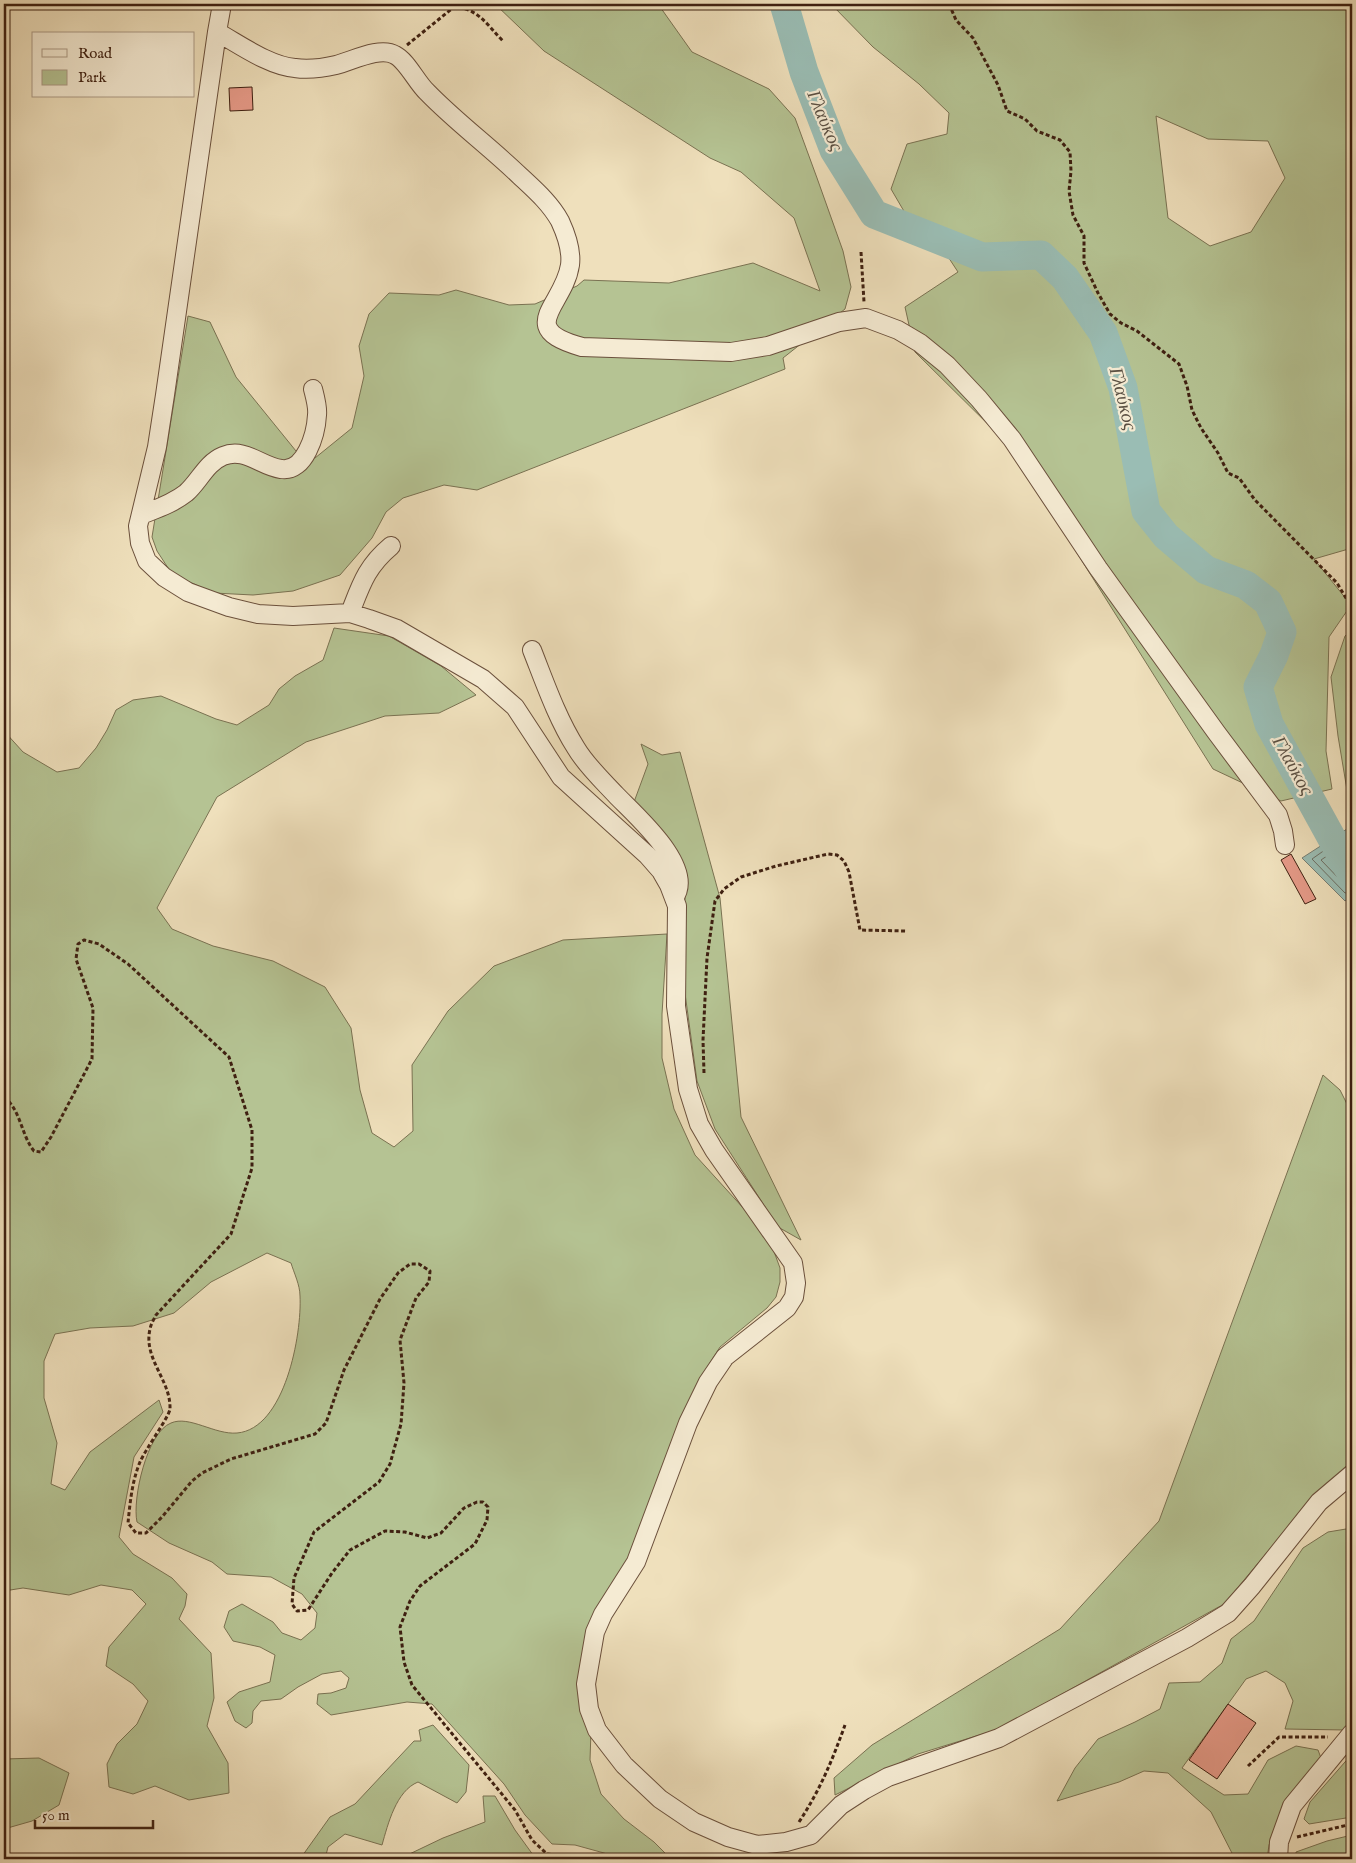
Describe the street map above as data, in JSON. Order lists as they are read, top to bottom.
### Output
{
  "water": ["Γλαύκος"],
  "legend": ["Road", "Park"],
  "scale_bar": "50 m"
}
